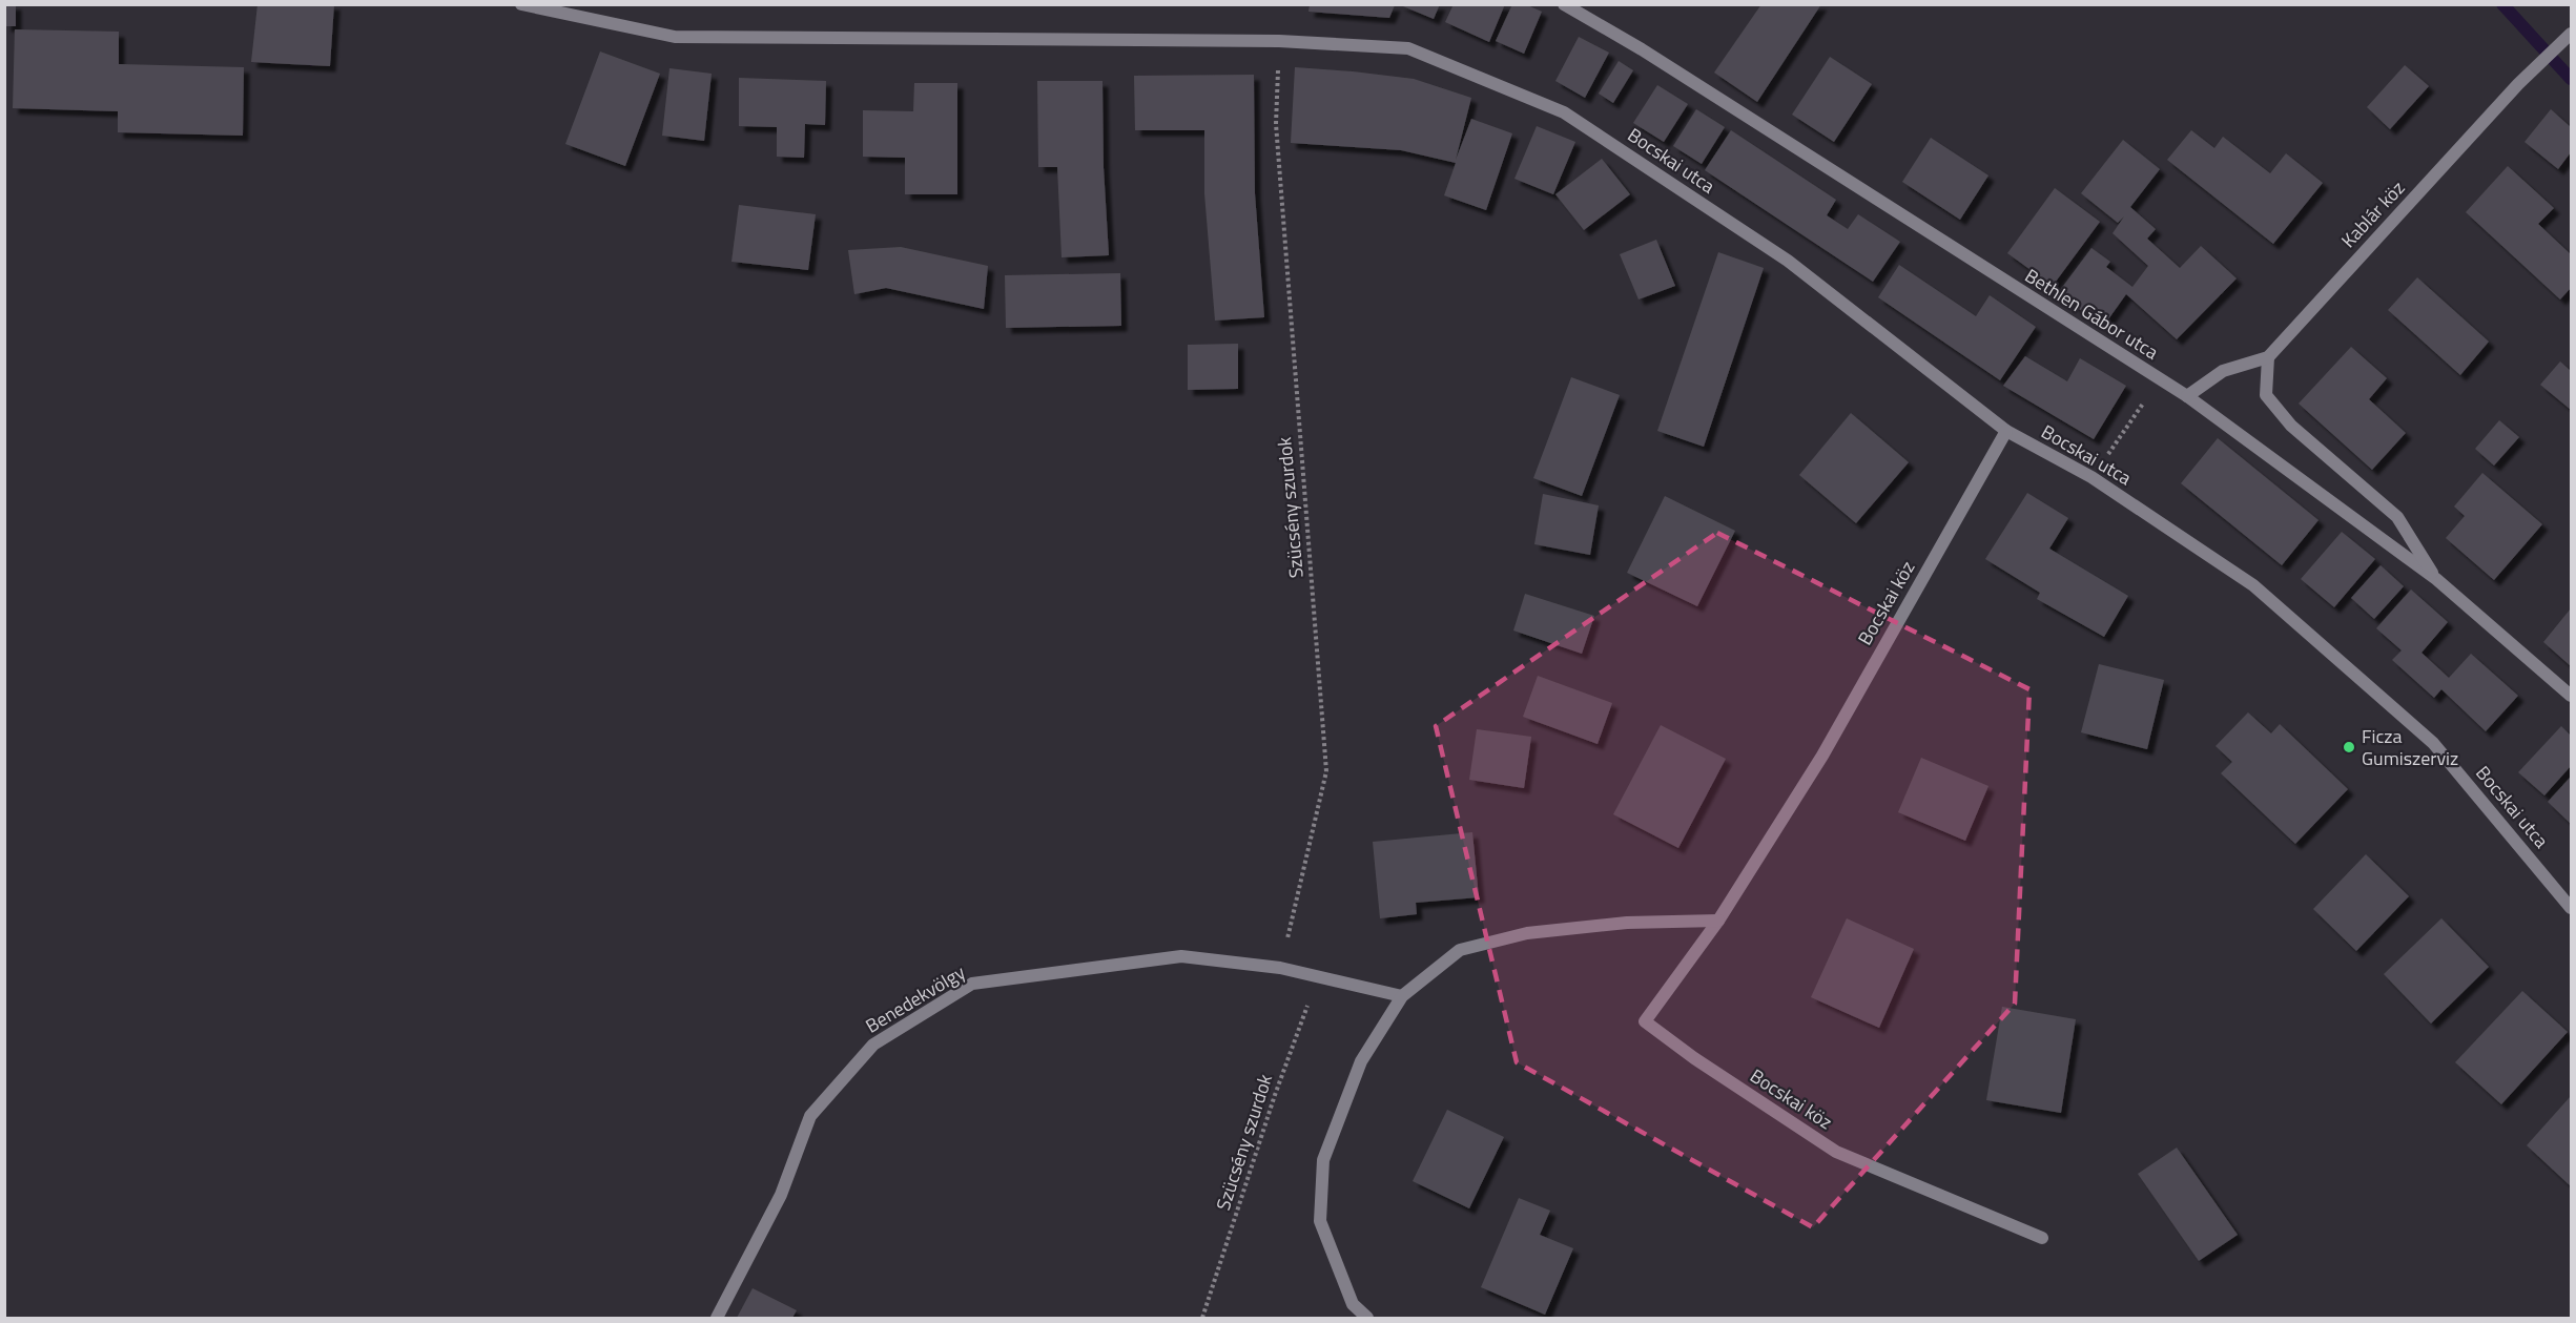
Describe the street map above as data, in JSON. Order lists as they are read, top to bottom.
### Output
{
  "streets": {
    "street": [
      "Bocskai utca",
      "Kablár köz",
      "Bethlen Gábor utca",
      "Bocskai köz",
      "Benedekvölgy"
    ],
    "path": ["Szücsény szurdok"]
  },
  "crossings": [
    ["Bocskai utca", "Szücsény szurdok"],
    ["Bocskai utca", "Bocskai köz"],
    ["Szücsény szurdok", "Benedekvölgy"]
  ],
  "places": ["Ficza Gumiszerviz"]
}
